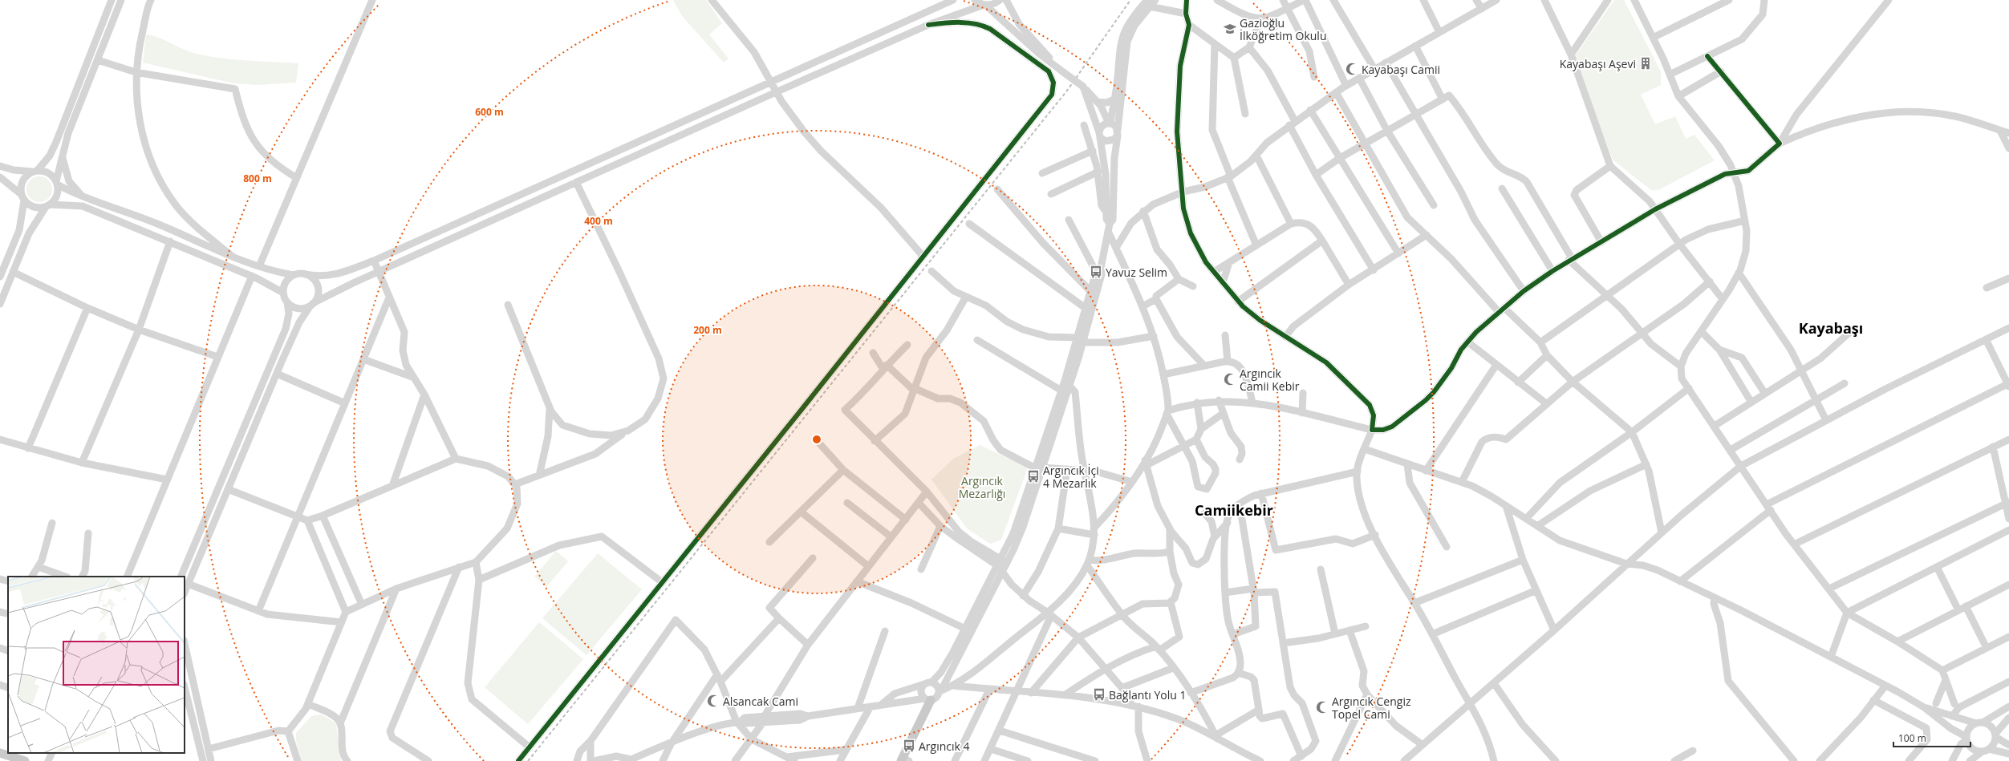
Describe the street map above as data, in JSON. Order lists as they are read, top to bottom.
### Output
{
  "districts": ["Kayabaşı", "Camiikebir"],
  "parks": ["Argıncık Mezarlığı"],
  "places": {
    "school or university": ["Gazioğlu İlköğretim Okulu"],
    "building": ["Kayabaşı Aşevi"],
    "mosque": [
      "Kayabaşı Camii",
      "Argıncık Camii Kebir",
      "Alsancak Cami",
      "Argıncık Cengiz Topel Cami"
    ],
    "bus stop": [
      "Yavuz Selim",
      "Argıncık İçi 4 Mezarlık",
      "Bağlantı Yolu 1",
      "Argıncık 4"
    ]
  },
  "scale_bar": "100 m",
  "rings": [
    "600 m",
    "800 m",
    "400 m",
    "200 m"
  ]
}
